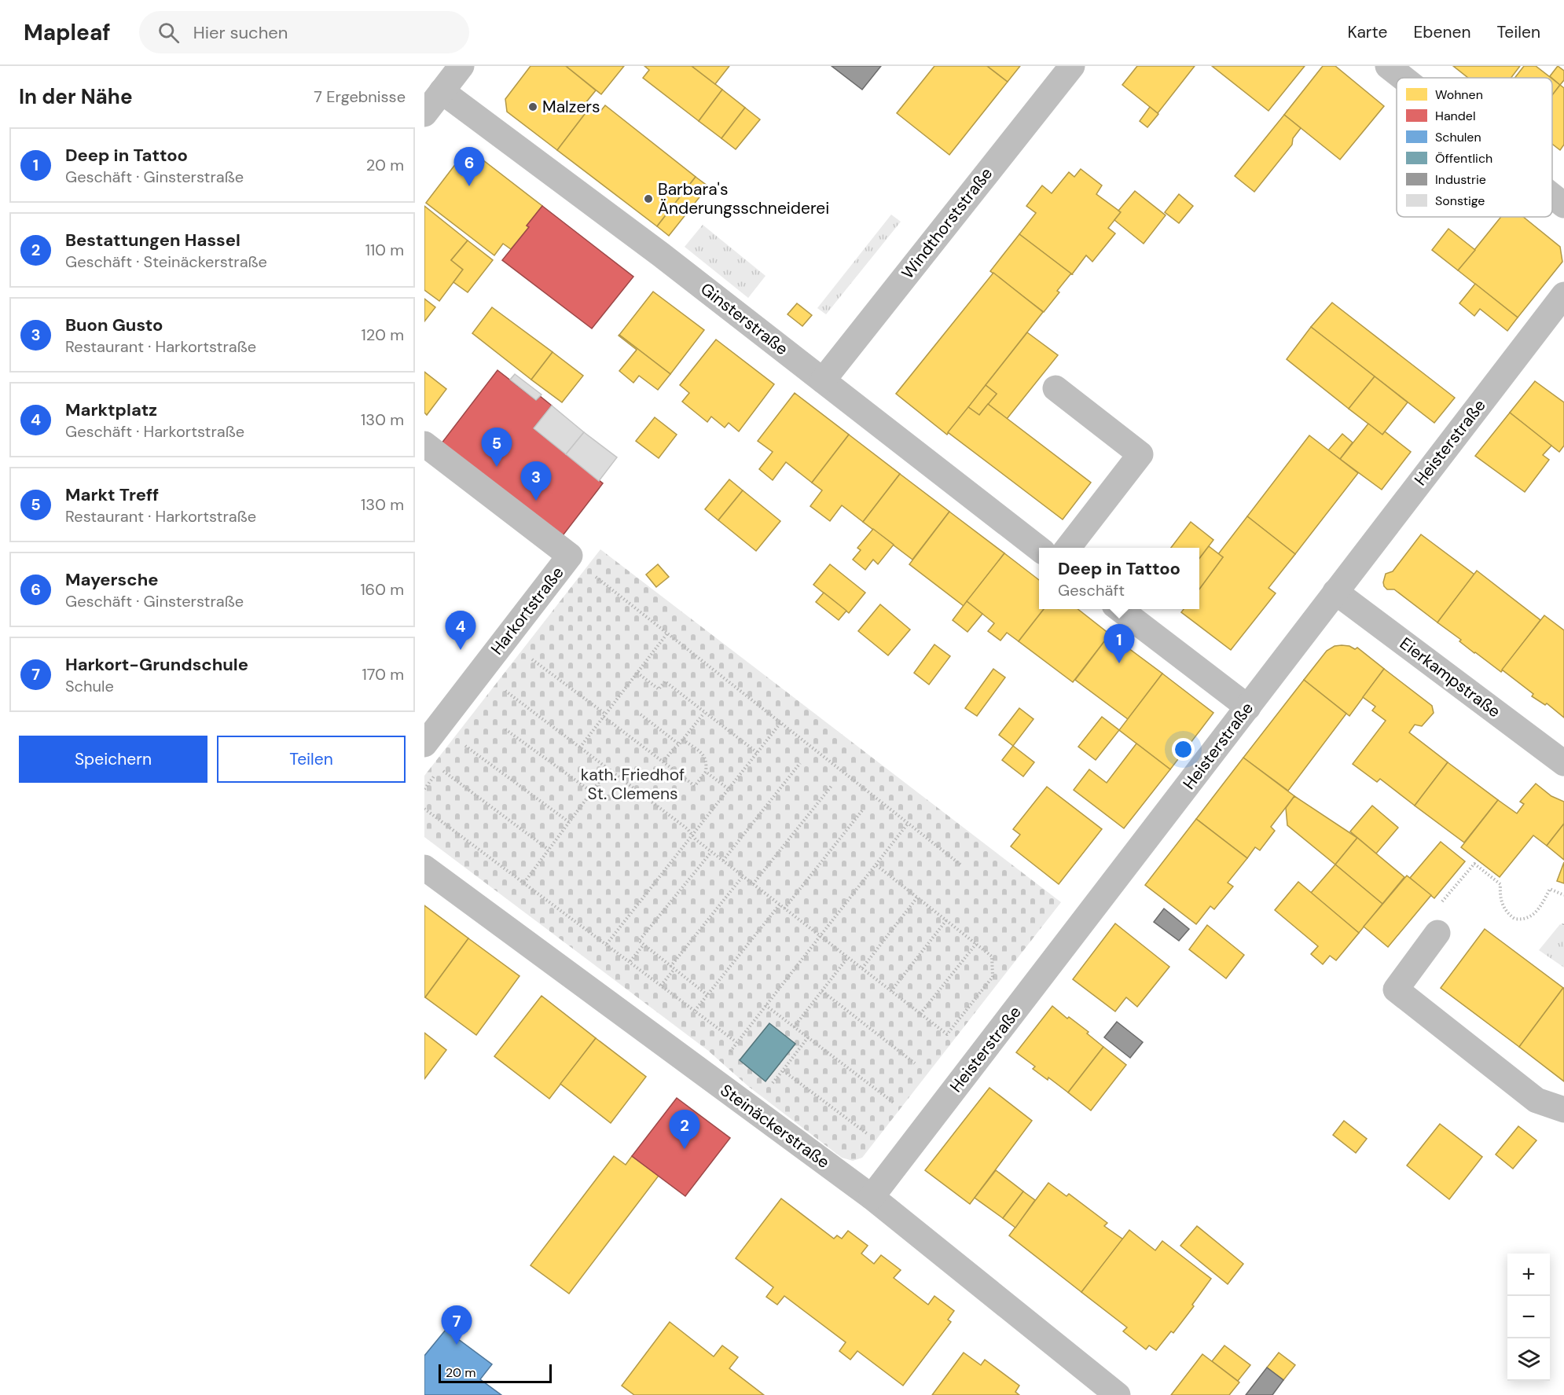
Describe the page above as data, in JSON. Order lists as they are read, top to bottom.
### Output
{
  "streets": {
    "street": [
      "Windthorststraße",
      "Ginsterstraße",
      "Heisterstraße",
      "Harkortstraße",
      "Eierkampstraße",
      "Steinäckerstraße"
    ]
  },
  "crossings": [
    ["Windthorststraße", "Ginsterstraße"],
    ["Heisterstraße", "Eierkampstraße"],
    ["Heisterstraße", "Steinäckerstraße"]
  ],
  "parks": ["kath. Friedhof St. Clemens"],
  "places": ["Malzers", "Barbara's Änderungsschneiderei"],
  "legend": [
    "Wohnen",
    "Handel",
    "Schulen",
    "Öffentlich",
    "Industrie",
    "Sonstige"
  ],
  "scale_bar": "20 m",
  "page": {
    "header": "Mapleaf",
    "search": "Hier suchen",
    "nav": ["Karte", "Ebenen", "Teilen"],
    "heading": ["In der Nähe", "7 Ergebnisse"],
    "list": [
      {
        "mark": "1",
        "name": "Deep in Tattoo",
        "note": "Geschäft · Ginsterstraße",
        "value": "20 m"
      },
      {
        "mark": "2",
        "name": "Bestattungen Hassel",
        "note": "Geschäft · Steinäckerstraße",
        "value": "110 m"
      },
      {
        "mark": "3",
        "name": "Buon Gusto",
        "note": "Restaurant · Harkortstraße",
        "value": "120 m"
      },
      {
        "mark": "4",
        "name": "Marktplatz",
        "note": "Geschäft · Harkortstraße",
        "value": "130 m"
      },
      {
        "mark": "5",
        "name": "Markt Treff",
        "note": "Restaurant · Harkortstraße",
        "value": "130 m"
      },
      {
        "mark": "6",
        "name": "Mayersche",
        "note": "Geschäft · Ginsterstraße",
        "value": "160 m"
      },
      {
        "mark": "7",
        "name": "Harkort-Grundschule",
        "note": "Schule",
        "value": "170 m"
      }
    ],
    "pins": [
      "6",
      "5",
      "3",
      "4",
      "1",
      "2",
      "7"
    ],
    "popup": ["Deep in Tattoo", "Geschäft"],
    "buttons": ["Speichern", "Teilen"],
    "map_buttons": ["+", "−"],
    "scale": "20 m"
  }
}
